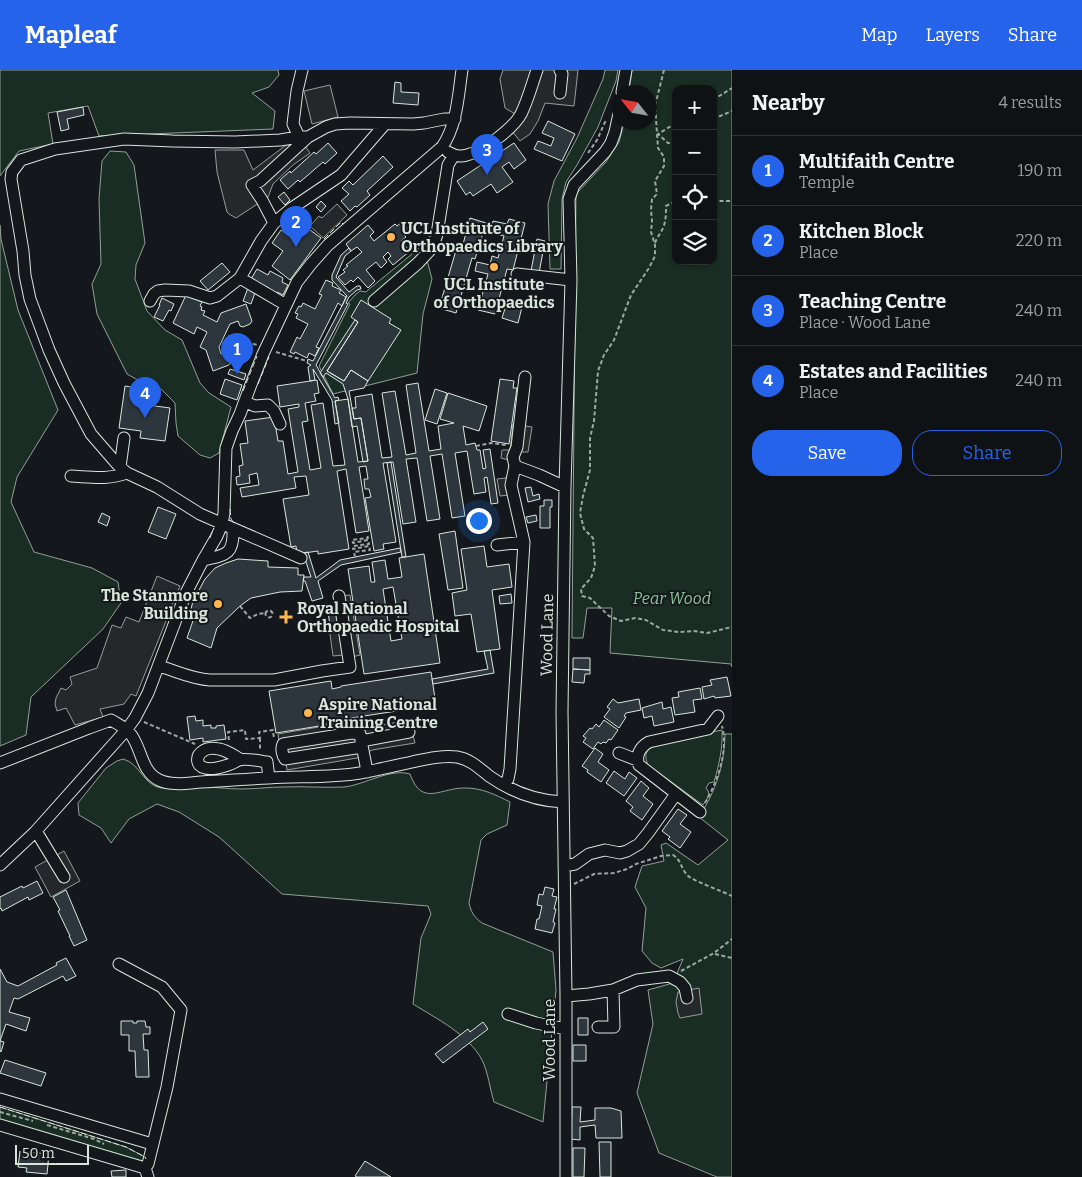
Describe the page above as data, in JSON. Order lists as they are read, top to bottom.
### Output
{
  "streets": {
    "street": ["Wood Lane"]
  },
  "parks": ["Pear Wood"],
  "places": {
    "other": [
      "UCL Institute of Orthopaedics Library",
      "UCL Institute of Orthopaedics",
      "The Stanmore Building",
      "Aspire National Training Centre"
    ],
    "health": ["Royal National Orthopaedic Hospital"]
  },
  "scale_bar": "50 m",
  "north": "top left",
  "page": {
    "header": "Mapleaf",
    "nav": ["Map", "Layers", "Share"],
    "heading": ["Nearby", "4 results"],
    "map_buttons": ["+", "−"],
    "pins": [
      "3",
      "2",
      "1",
      "4"
    ],
    "list": [
      {
        "mark": "1",
        "name": "Multifaith Centre",
        "note": "Temple",
        "value": "190 m"
      },
      {
        "mark": "2",
        "name": "Kitchen Block",
        "note": "Place",
        "value": "220 m"
      },
      {
        "mark": "3",
        "name": "Teaching Centre",
        "note": "Place · Wood Lane",
        "value": "240 m"
      },
      {
        "mark": "4",
        "name": "Estates and Facilities",
        "note": "Place",
        "value": "240 m"
      }
    ],
    "buttons": ["Save", "Share"],
    "scale": "50 m"
  }
}
